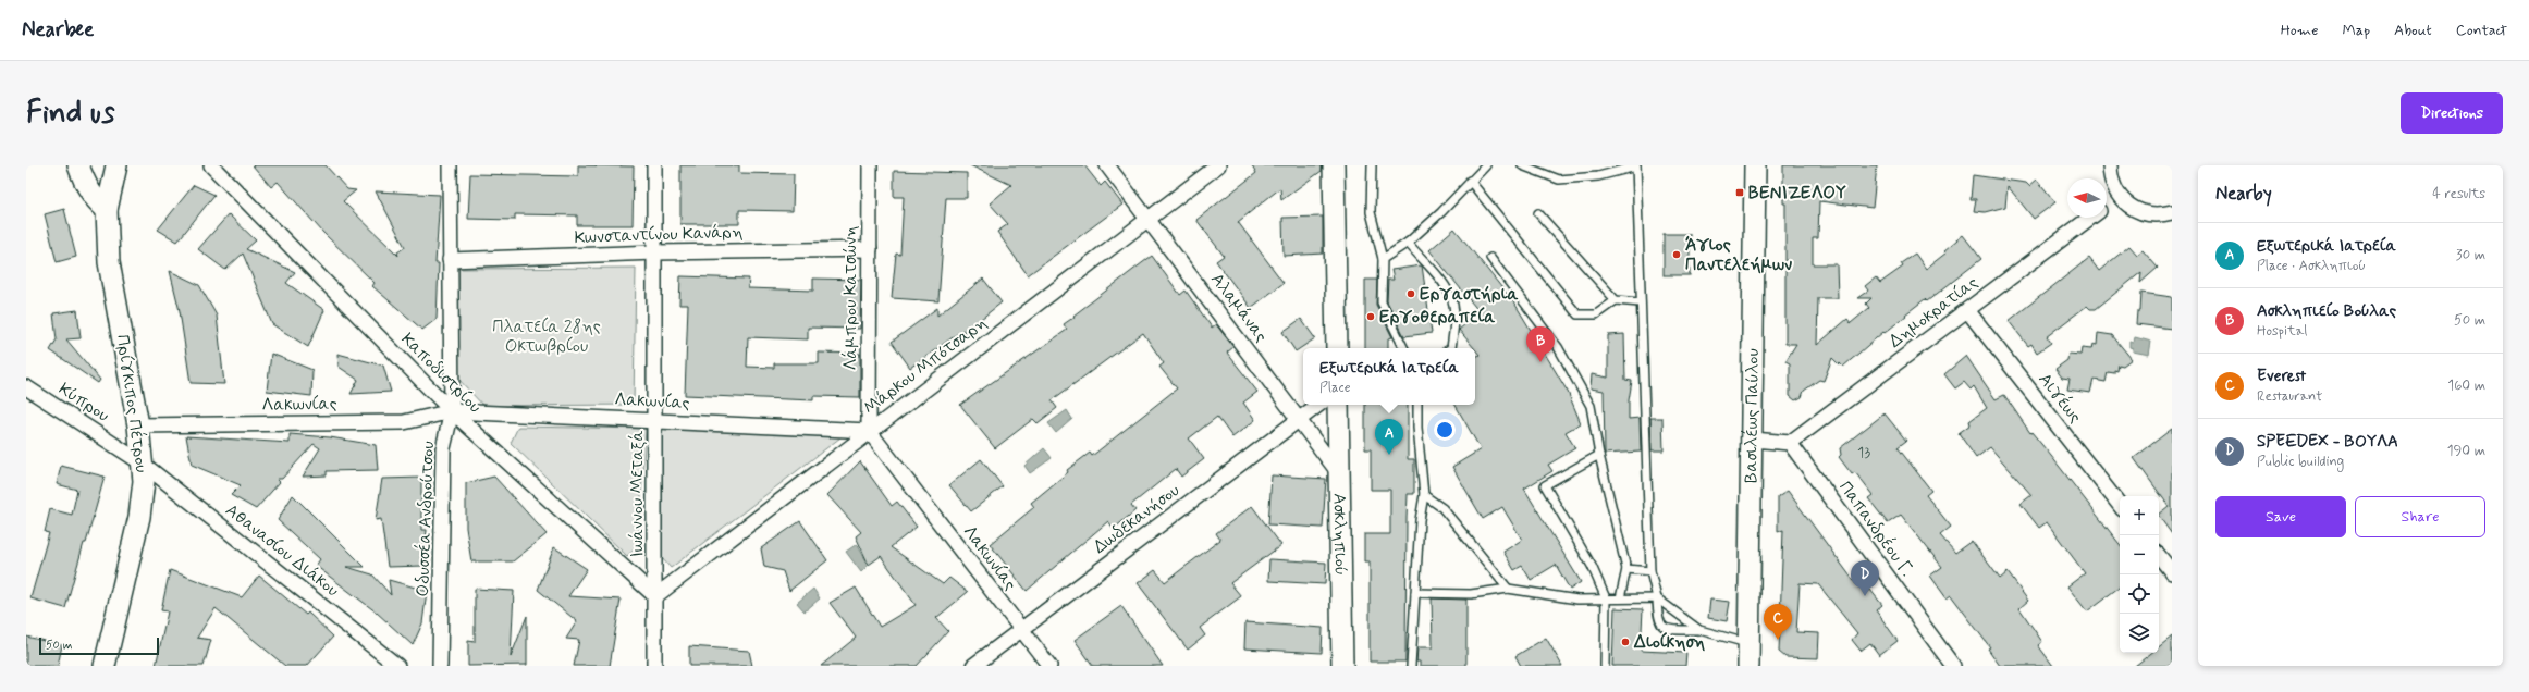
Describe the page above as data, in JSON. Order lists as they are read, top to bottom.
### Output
{
  "streets": {
    "street": [
      "Κωνσταντίνου Κανάρη",
      "Λάμπρου Κατσώνη",
      "Αλαμάνας",
      "Δημοκρατίας",
      "Μάρκου Μπότσαρη",
      "Καποδιστρίου",
      "Αιγέως",
      "Λακωνίας",
      "Κύπρου",
      "Πρίγκιπος Πέτρου",
      "Βασιλέως Παύλου",
      "Ιωάννου Μεταξά",
      "Οδυσσέα Ανδρούτσου",
      "Δωδεκανήσου",
      "Παπανδρέου Γ.",
      "Ασκληπιού",
      "Αθανασίου Διάκου"
    ]
  },
  "crossings": [
    ["Κωνσταντίνου Κανάρη", "Λάμπρου Κατσώνη"],
    ["Κωνσταντίνου Κανάρη", "Ιωάννου Μεταξά"],
    ["Κωνσταντίνου Κανάρη", "Οδυσσέα Ανδρούτσου"],
    ["Λάμπρου Κατσώνη", "Μάρκου Μπότσαρη"],
    ["Λάμπρου Κατσώνη", "Λακωνίας"],
    ["Αλαμάνας", "Μάρκου Μπότσαρη"],
    ["Αλαμάνας", "Δωδεκανήσου"],
    ["Αλαμάνας", "Ασκληπιού"],
    ["Δημοκρατίας", "Αιγέως"],
    ["Δημοκρατίας", "Παπανδρέου Γ."],
    ["Μάρκου Μπότσαρη", "Καποδιστρίου"],
    ["Μάρκου Μπότσαρη", "Λακωνίας"],
    ["Μάρκου Μπότσαρη", "Ιωάννου Μεταξά"],
    ["Καποδιστρίου", "Λακωνίας"],
    ["Καποδιστρίου", "Ιωάννου Μεταξά"],
    ["Καποδιστρίου", "Οδυσσέα Ανδρούτσου"],
    ["Λακωνίας", "Πρίγκιπος Πέτρου"],
    ["Λακωνίας", "Ιωάννου Μεταξά"],
    ["Λακωνίας", "Οδυσσέα Ανδρούτσου"],
    ["Λακωνίας", "Δωδεκανήσου"],
    ["Κύπρου", "Πρίγκιπος Πέτρου"],
    ["Κύπρου", "Αθανασίου Διάκου"],
    ["Πρίγκιπος Πέτρου", "Αθανασίου Διάκου"]
  ],
  "parks": ["Πλατεία 28ης Οκτωβρίου"],
  "places": {
    "transit": ["ΒΕΝΙΖΕΛΟΥ"],
    "other": [
      "Άγιος Παντελεήμων",
      "Εργαστήρια",
      "Εργοθεραπεία",
      "Διοίκηση"
    ]
  },
  "house_numbers": ["13"],
  "scale_bar": "50 m",
  "north": "left",
  "page": {
    "header": "Nearbee",
    "nav": [
      "Home",
      "Map",
      "About",
      "Contact"
    ],
    "buttons": [
      "Directions",
      ["Save", "Share"]
    ],
    "title": "Find us",
    "heading": ["Nearby", "4 results"],
    "list": [
      {
        "mark": "A",
        "name": "Εξωτερικά Ιατρεία",
        "note": "Place · Ασκληπιού",
        "value": "30 m"
      },
      {
        "mark": "B",
        "name": "Ασκληπιείο Βούλας",
        "note": "Hospital",
        "value": "50 m"
      },
      {
        "mark": "C",
        "name": "Everest",
        "note": "Restaurant",
        "value": "160 m"
      },
      {
        "mark": "D",
        "name": "SPEEDEX - ΒΟΥΛΑ",
        "note": "Public building",
        "value": "190 m"
      }
    ],
    "pins": [
      "B",
      "A",
      "D",
      "C"
    ],
    "popup": ["Εξωτερικά Ιατρεία", "Place"],
    "map_buttons": ["+", "−"],
    "scale": "50 m"
  }
}
